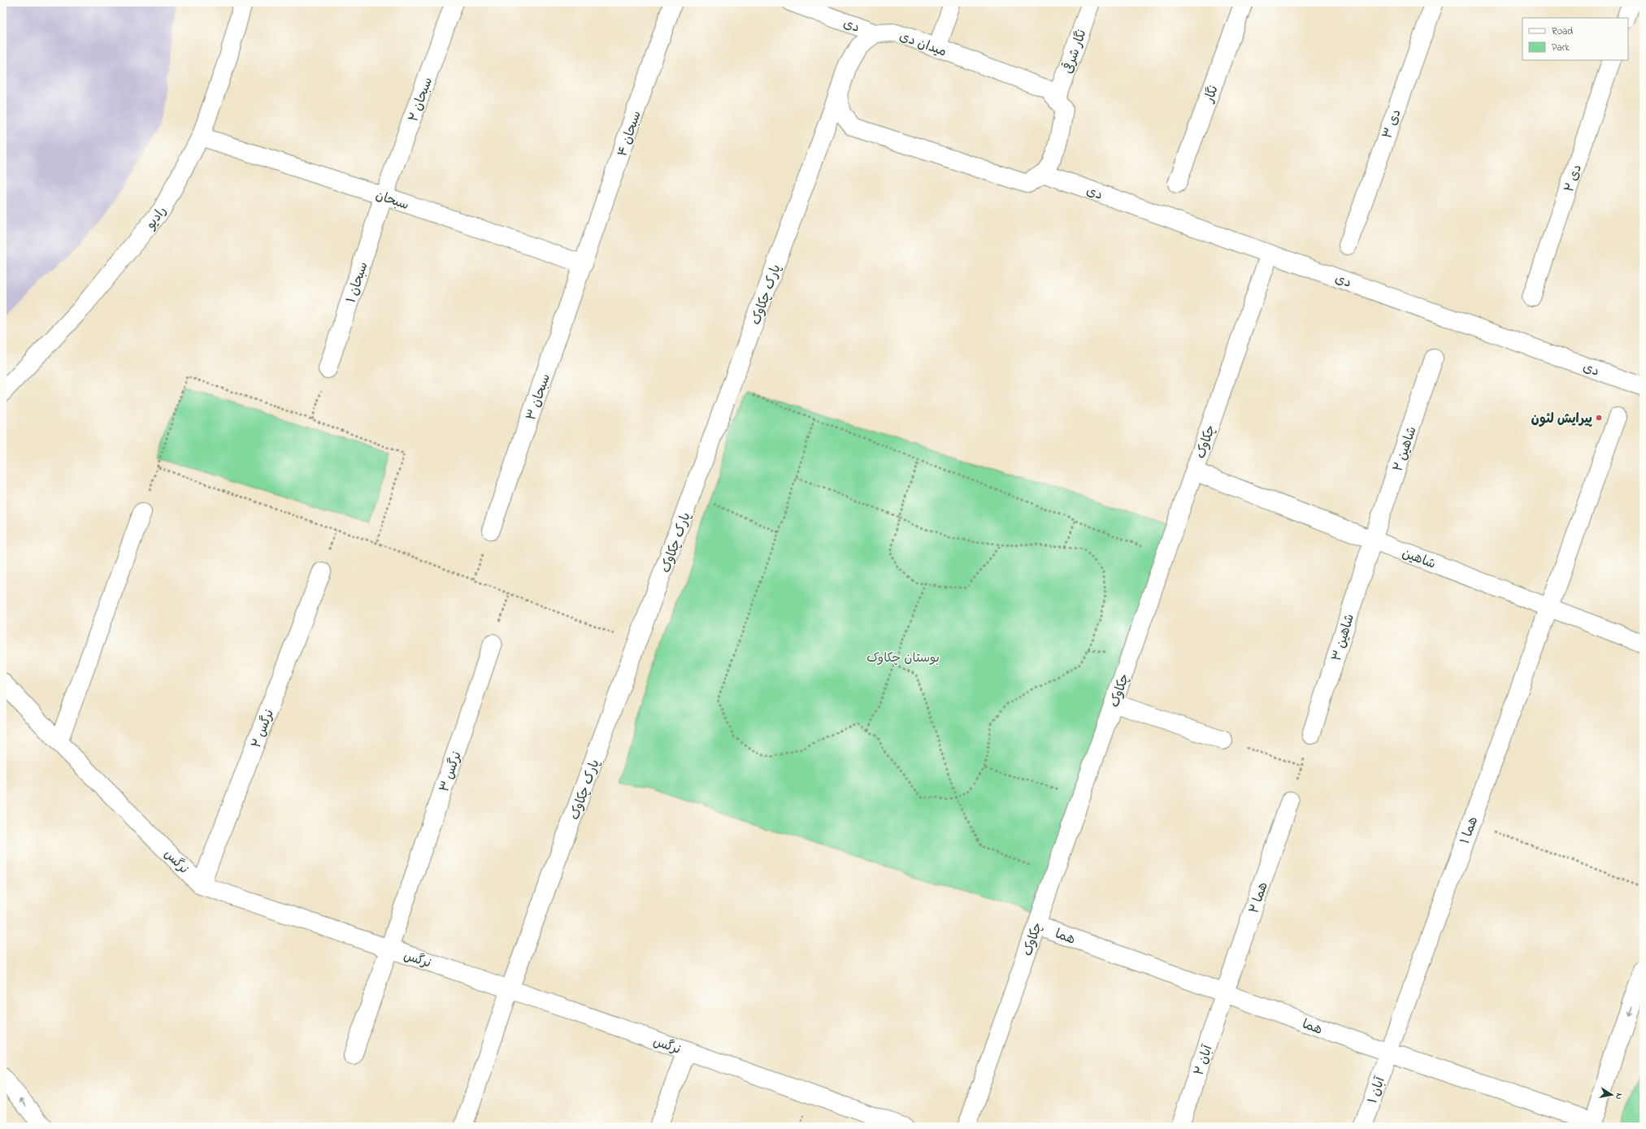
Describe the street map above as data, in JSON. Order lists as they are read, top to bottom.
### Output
{
  "streets": {
    "street": [
      "دی",
      "میدان دی",
      "نگار شرقی",
      "نگار",
      "سبحان ۲",
      "دی ۳",
      "سبحان ۴",
      "دی ۲",
      "سبحان",
      "رادیو",
      "سبحان ۱",
      "پارک چکاوک",
      "سبحان ۳",
      "چکاوک",
      "شاهین ۲",
      "شاهین",
      "شاهین ۳",
      "نرگس ۲",
      "نرگس ۳",
      "هما ۱",
      "نرگس",
      "هما ۲",
      "هما",
      "آبان ۲",
      "آبان ۱"
    ]
  },
  "crossings": [
    ["دی", "میدان دی"],
    ["دی", "چکاوک"],
    ["میدان دی", "نگار شرقی"],
    ["میدان دی", "پارک چکاوک"],
    ["سبحان ۲", "سبحان"],
    ["سبحان ۲", "سبحان ۱"],
    ["سبحان ۴", "سبحان"],
    ["سبحان ۴", "سبحان ۳"],
    ["سبحان", "رادیو"],
    ["سبحان", "سبحان ۱"],
    ["سبحان", "سبحان ۳"],
    ["پارک چکاوک", "نرگس"],
    ["چکاوک", "شاهین"],
    ["چکاوک", "هما"],
    ["شاهین ۲", "شاهین"],
    ["شاهین ۲", "شاهین ۳"],
    ["شاهین", "شاهین ۳"],
    ["شاهین", "هما ۱"],
    ["نرگس ۲", "نرگس"],
    ["نرگس ۳", "نرگس"],
    ["هما ۱", "هما"],
    ["هما ۱", "آبان ۱"],
    ["هما ۲", "هما"],
    ["هما ۲", "آبان ۲"],
    ["هما", "آبان ۲"],
    ["هما", "آبان ۱"]
  ],
  "parks": ["بوستان چکاوک"],
  "places": ["پیرایش لئون"],
  "legend": ["Road", "Park"],
  "north": "right"
}
